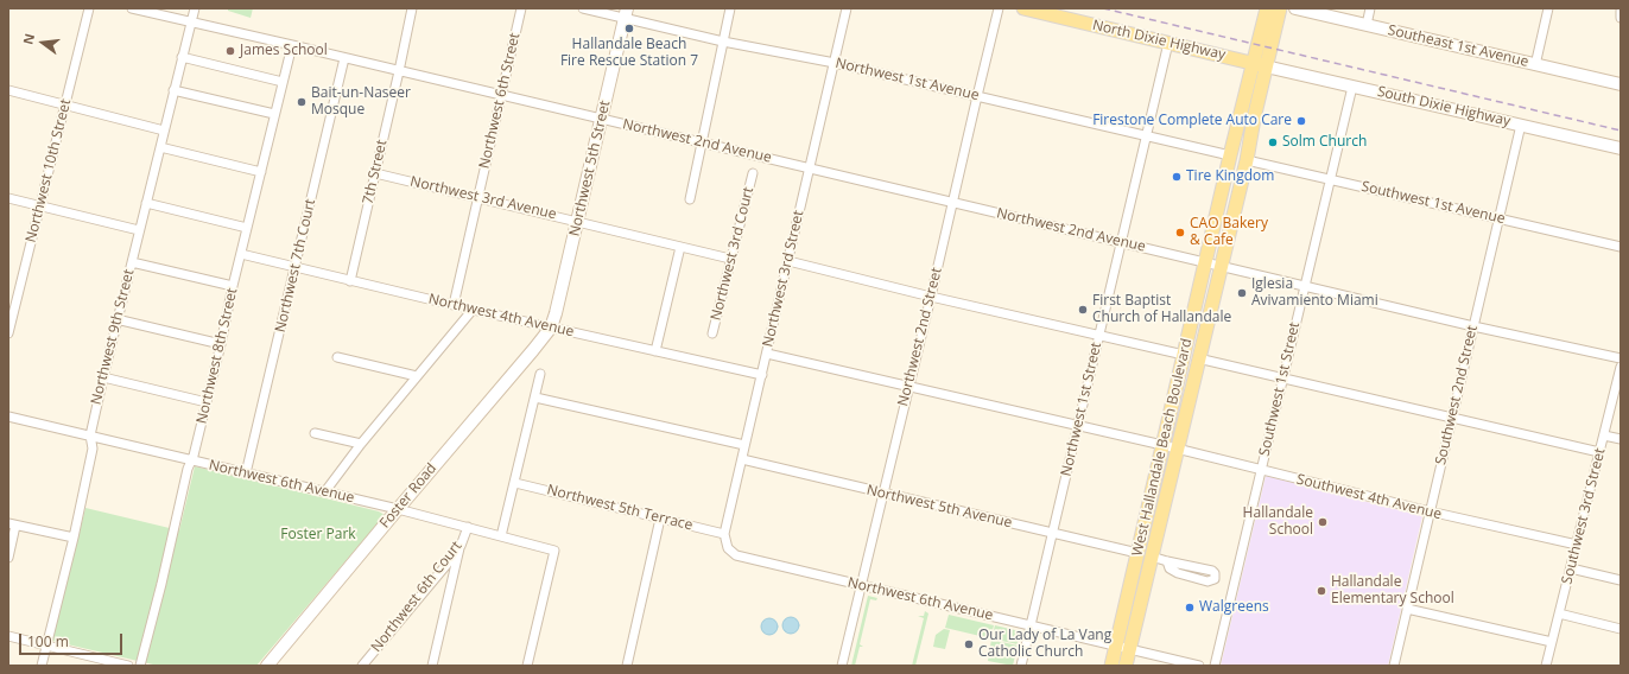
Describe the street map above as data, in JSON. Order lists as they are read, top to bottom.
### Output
{
  "streets": {
    "main road": ["North Dixie Highway", "West Hallandale Beach Boulevard"],
    "street": [
      "Southeast 1st Avenue",
      "Northwest 1st Avenue",
      "Northwest 6th Street",
      "South Dixie Highway",
      "Northwest 2nd Avenue",
      "Northwest 5th Street",
      "Northwest 10th Street",
      "7th Street",
      "Northwest 3rd Avenue",
      "Southwest 1st Avenue",
      "Northwest 3rd Court",
      "Northwest 7th Court",
      "Northwest 3rd Street",
      "Northwest 4th Avenue",
      "Northwest 9th Street",
      "Northwest 2nd Street",
      "Northwest 8th Street",
      "Southwest 1st Street",
      "Southwest 2nd Street",
      "Northwest 1st Street",
      "Northwest 6th Avenue",
      "Foster Road",
      "Southwest 4th Avenue",
      "Northwest 5th Avenue",
      "Northwest 5th Terrace",
      "Southwest 3rd Street",
      "Northwest 6th Court"
    ]
  },
  "crossings": [
    ["North Dixie Highway", "South Dixie Highway"],
    ["North Dixie Highway", "Northwest 1st Street"],
    ["North Dixie Highway", "West Hallandale Beach Boulevard"],
    ["Northwest 1st Avenue", "Northwest 5th Street"],
    ["Northwest 1st Avenue", "Northwest 3rd Street"],
    ["Northwest 1st Avenue", "Northwest 2nd Street"],
    ["Northwest 1st Avenue", "Northwest 1st Street"],
    ["Northwest 1st Avenue", "West Hallandale Beach Boulevard"],
    ["Northwest 6th Street", "Northwest 2nd Avenue"],
    ["Northwest 6th Street", "Northwest 3rd Avenue"],
    ["Northwest 6th Street", "Northwest 4th Avenue"],
    ["South Dixie Highway", "Southwest 1st Street"],
    ["South Dixie Highway", "Southwest 2nd Street"],
    ["South Dixie Highway", "West Hallandale Beach Boulevard"],
    ["Northwest 2nd Avenue", "Northwest 5th Street"],
    ["Northwest 2nd Avenue", "7th Street"],
    ["Northwest 2nd Avenue", "Northwest 7th Court"],
    ["Northwest 2nd Avenue", "Northwest 3rd Street"],
    ["Northwest 2nd Avenue", "Northwest 9th Street"],
    ["Northwest 2nd Avenue", "Northwest 2nd Street"],
    ["Northwest 2nd Avenue", "Northwest 8th Street"],
    ["Northwest 2nd Avenue", "Southwest 1st Street"],
    ["Northwest 2nd Avenue", "Southwest 2nd Street"],
    ["Northwest 2nd Avenue", "Northwest 1st Street"],
    ["Northwest 2nd Avenue", "West Hallandale Beach Boulevard"],
    ["Northwest 5th Street", "Northwest 3rd Avenue"],
    ["Northwest 5th Street", "Northwest 4th Avenue"],
    ["Northwest 5th Street", "Foster Road"],
    ["7th Street", "Northwest 3rd Avenue"],
    ["7th Street", "Northwest 4th Avenue"],
    ["Northwest 3rd Avenue", "Northwest 3rd Court"],
    ["Southwest 1st Avenue", "Southwest 1st Street"],
    ["Southwest 1st Avenue", "Southwest 2nd Street"],
    ["Southwest 1st Avenue", "West Hallandale Beach Boulevard"],
    ["Northwest 7th Court", "Northwest 4th Avenue"],
    ["Northwest 7th Court", "Northwest 6th Avenue"],
    ["Northwest 3rd Street", "Northwest 4th Avenue"],
    ["Northwest 3rd Street", "Northwest 6th Avenue"],
    ["Northwest 3rd Street", "Northwest 5th Avenue"],
    ["Northwest 3rd Street", "Northwest 5th Terrace"],
    ["Northwest 4th Avenue", "Northwest 8th Street"],
    ["Northwest 4th Avenue", "Foster Road"],
    ["Northwest 9th Street", "Northwest 6th Avenue"],
    ["Northwest 2nd Street", "Northwest 6th Avenue"],
    ["Northwest 2nd Street", "Northwest 5th Avenue"],
    ["Northwest 8th Street", "Northwest 6th Avenue"],
    ["Southwest 1st Street", "Southwest 4th Avenue"],
    ["Southwest 2nd Street", "Southwest 4th Avenue"],
    ["Northwest 1st Street", "Northwest 6th Avenue"],
    ["Northwest 1st Street", "Northwest 5th Avenue"],
    ["West Hallandale Beach Boulevard", "Northwest 6th Avenue"],
    ["West Hallandale Beach Boulevard", "Southwest 4th Avenue"],
    ["West Hallandale Beach Boulevard", "Northwest 5th Avenue"],
    ["Northwest 6th Avenue", "Foster Road"],
    ["Northwest 6th Avenue", "Northwest 6th Court"],
    ["Southwest 4th Avenue", "Southwest 3rd Street"]
  ],
  "parks": ["Foster Park"],
  "places": [
    "Hallandale Beach Fire Rescue Station 7",
    "James School",
    "Bait-un-Naseer Mosque",
    "Firestone Complete Auto Care",
    "Solm Church",
    "Tire Kingdom",
    "CAO Bakery & Cafe",
    "Iglesia Avivamiento Miami",
    "First Baptist Church of Hallandale",
    "Hallandale School",
    "Hallandale Elementary School",
    "Walgreens",
    "Our Lady of La Vang Catholic Church"
  ],
  "scale_bar": "100 m",
  "north": "left"
}
